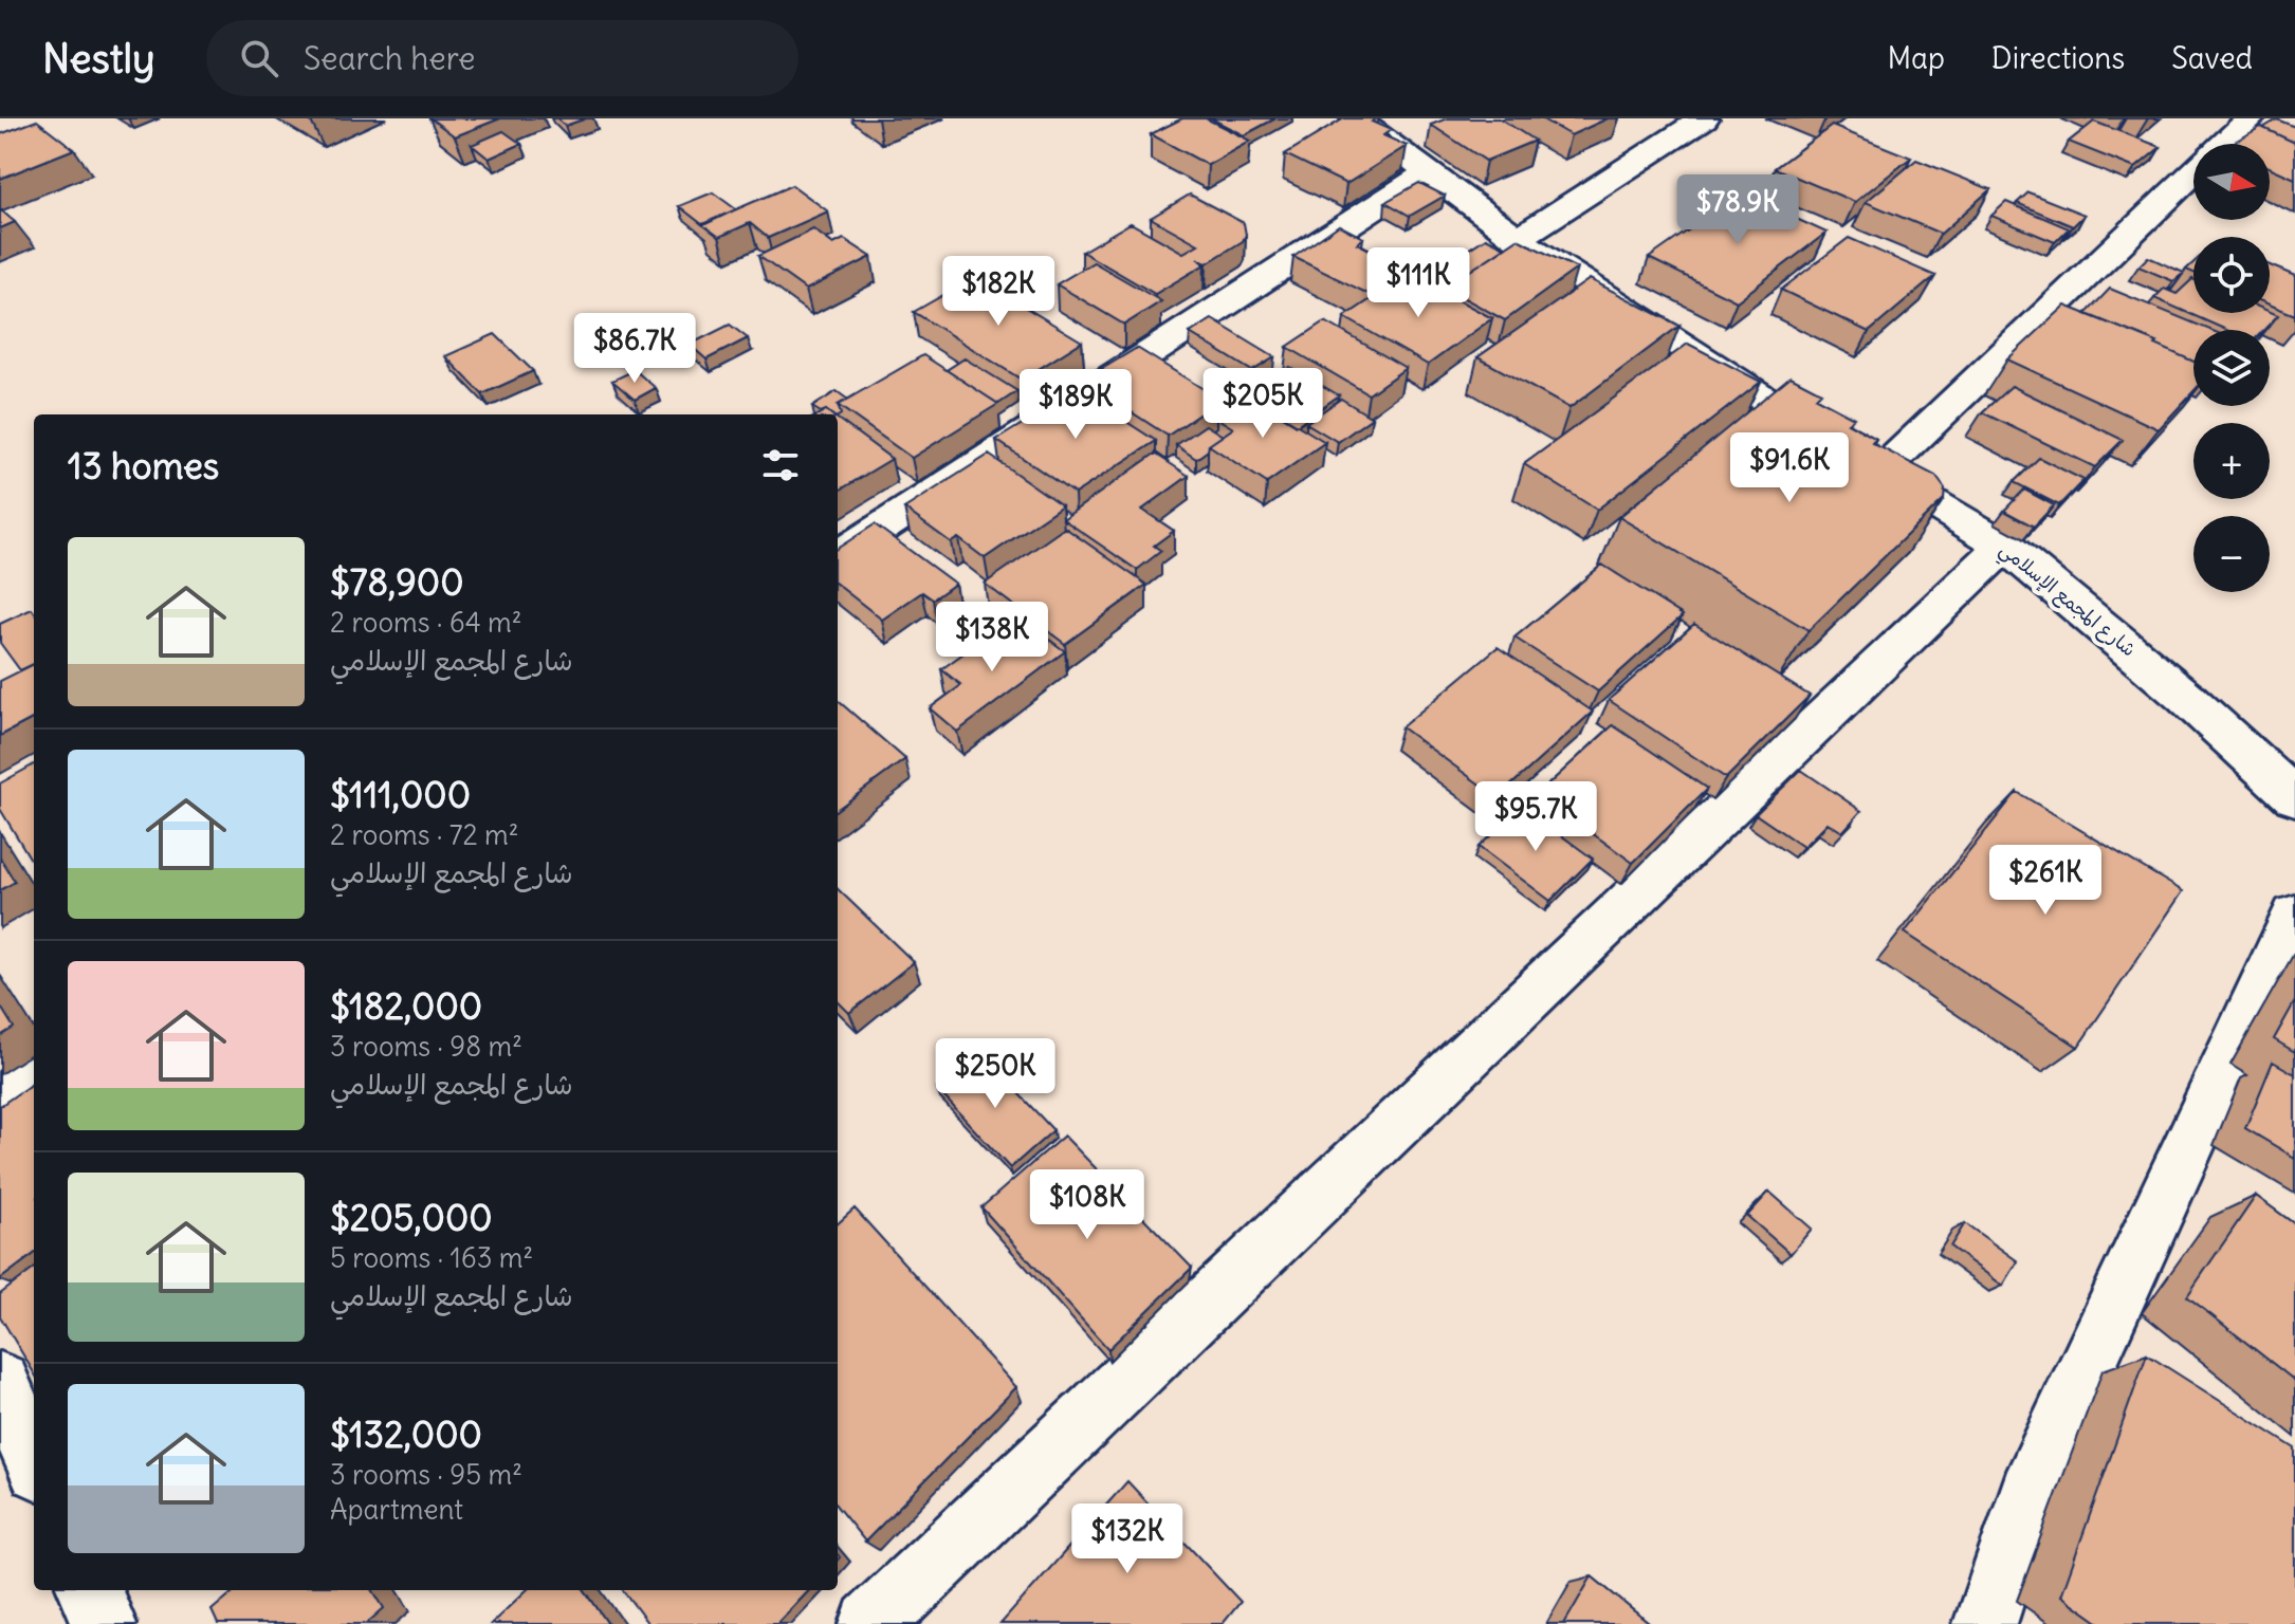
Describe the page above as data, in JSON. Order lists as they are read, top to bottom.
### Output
{
  "streets": {
    "street": ["شارع المجمع الإسلامي"]
  },
  "north": "right",
  "page": {
    "header": "Nestly",
    "search": "Search here",
    "nav": ["Map", "Directions", "Saved"],
    "map_buttons": ["+", "−"],
    "price": [
      "$78.9K",
      "$111K",
      "$182K",
      "$86.7K",
      "$205K",
      "$189K",
      "$91.6K",
      "$138K",
      "$95.7K",
      "$261K",
      "$250K",
      "$108K",
      "$132K"
    ],
    "heading": "13 homes",
    "list": [
      {
        "name": "$78,900",
        "note": "2 rooms · 64 m² · شارع المجمع الإسلامي"
      },
      {
        "name": "$111,000",
        "note": "2 rooms · 72 m² · شارع المجمع الإسلامي"
      },
      {
        "name": "$182,000",
        "note": "3 rooms · 98 m² · شارع المجمع الإسلامي"
      },
      {
        "name": "$205,000",
        "note": "5 rooms · 163 m² · شارع المجمع الإسلامي"
      },
      {
        "name": "$132,000",
        "note": "3 rooms · 95 m² · Apartment"
      }
    ]
  }
}
